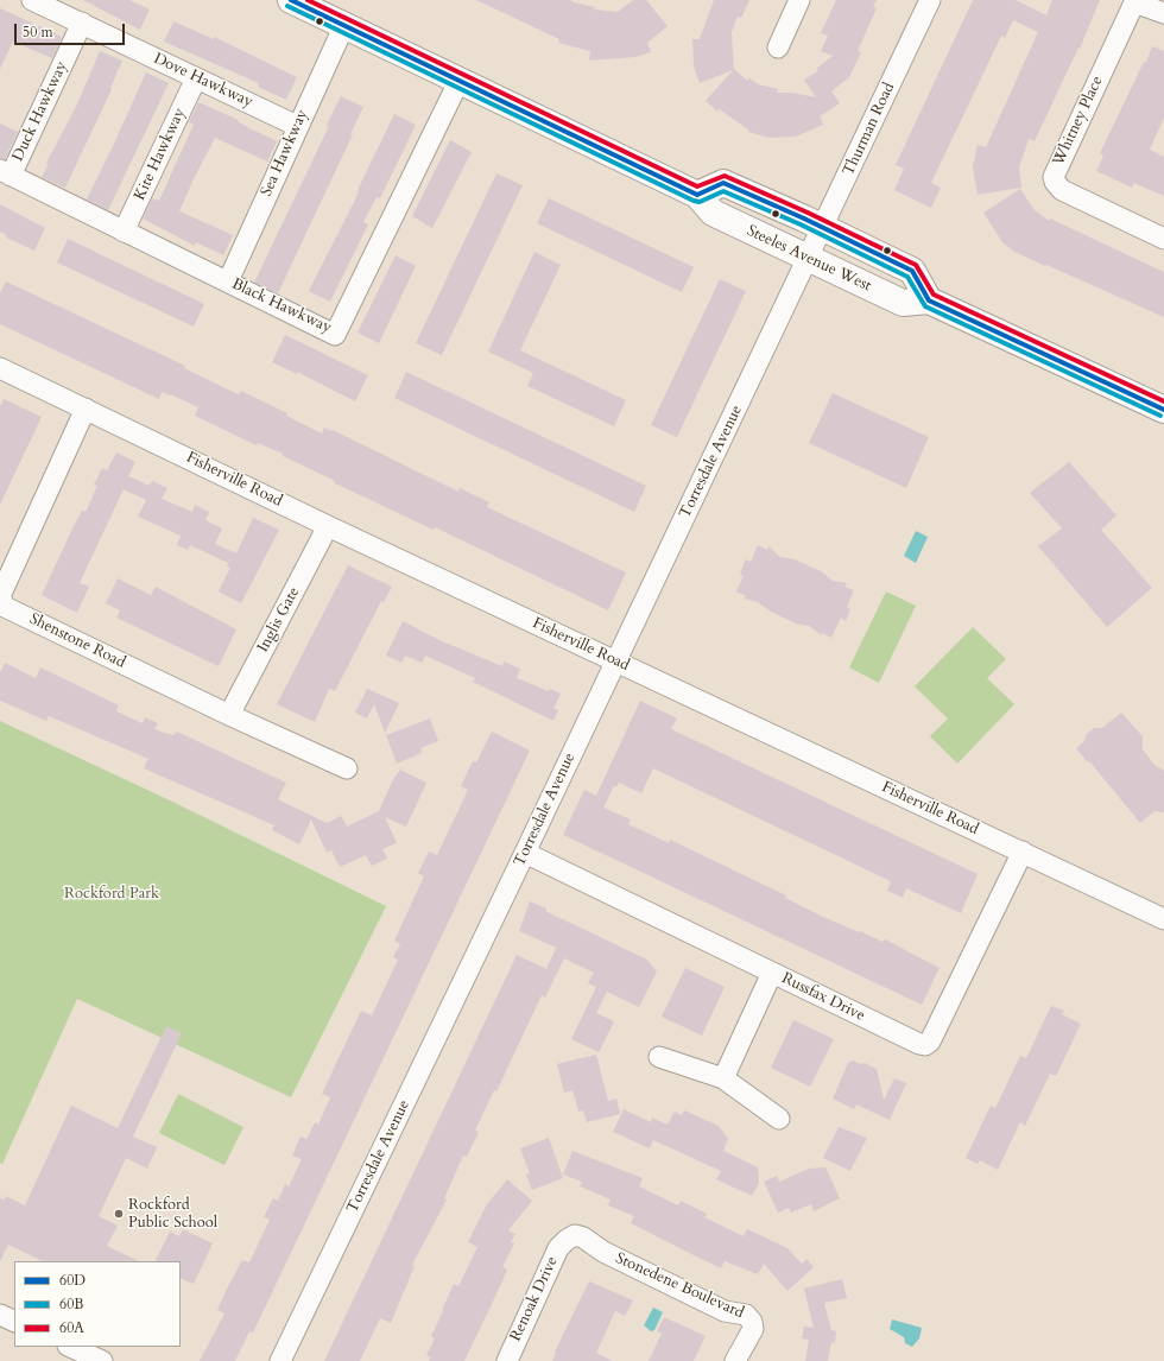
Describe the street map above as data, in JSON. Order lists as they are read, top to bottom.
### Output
{
  "streets": {
    "main road": ["Steeles Avenue West"],
    "street": [
      "Dove Hawkway",
      "Duck Hawkway",
      "Whitney Place",
      "Thurman Road",
      "Sea Hawkway",
      "Kite Hawkway",
      "Black Hawkway",
      "Torresdale Avenue",
      "Fisherville Road",
      "Inglis Gate",
      "Shenstone Road",
      "Russfax Drive",
      "Stonedene Boulevard",
      "Renoak Drive"
    ]
  },
  "crossings": [
    ["Dove Hawkway", "Duck Hawkway"],
    ["Dove Hawkway", "Sea Hawkway"],
    ["Dove Hawkway", "Kite Hawkway"],
    ["Duck Hawkway", "Black Hawkway"],
    ["Thurman Road", "Steeles Avenue West"],
    ["Thurman Road", "Torresdale Avenue"],
    ["Sea Hawkway", "Steeles Avenue West"],
    ["Sea Hawkway", "Black Hawkway"],
    ["Kite Hawkway", "Black Hawkway"],
    ["Steeles Avenue West", "Black Hawkway"],
    ["Steeles Avenue West", "Torresdale Avenue"],
    ["Torresdale Avenue", "Fisherville Road"],
    ["Torresdale Avenue", "Russfax Drive"],
    ["Fisherville Road", "Inglis Gate"],
    ["Fisherville Road", "Shenstone Road"],
    ["Fisherville Road", "Russfax Drive"],
    ["Inglis Gate", "Shenstone Road"],
    ["Stonedene Boulevard", "Renoak Drive"]
  ],
  "parks": ["Rockford Park"],
  "places": ["Rockford Public School"],
  "lines": ["transit line 60D", "transit line 60A", "transit line 60B"],
  "legend": ["60D", "60B", "60A"],
  "scale_bar": "50 m"
}
